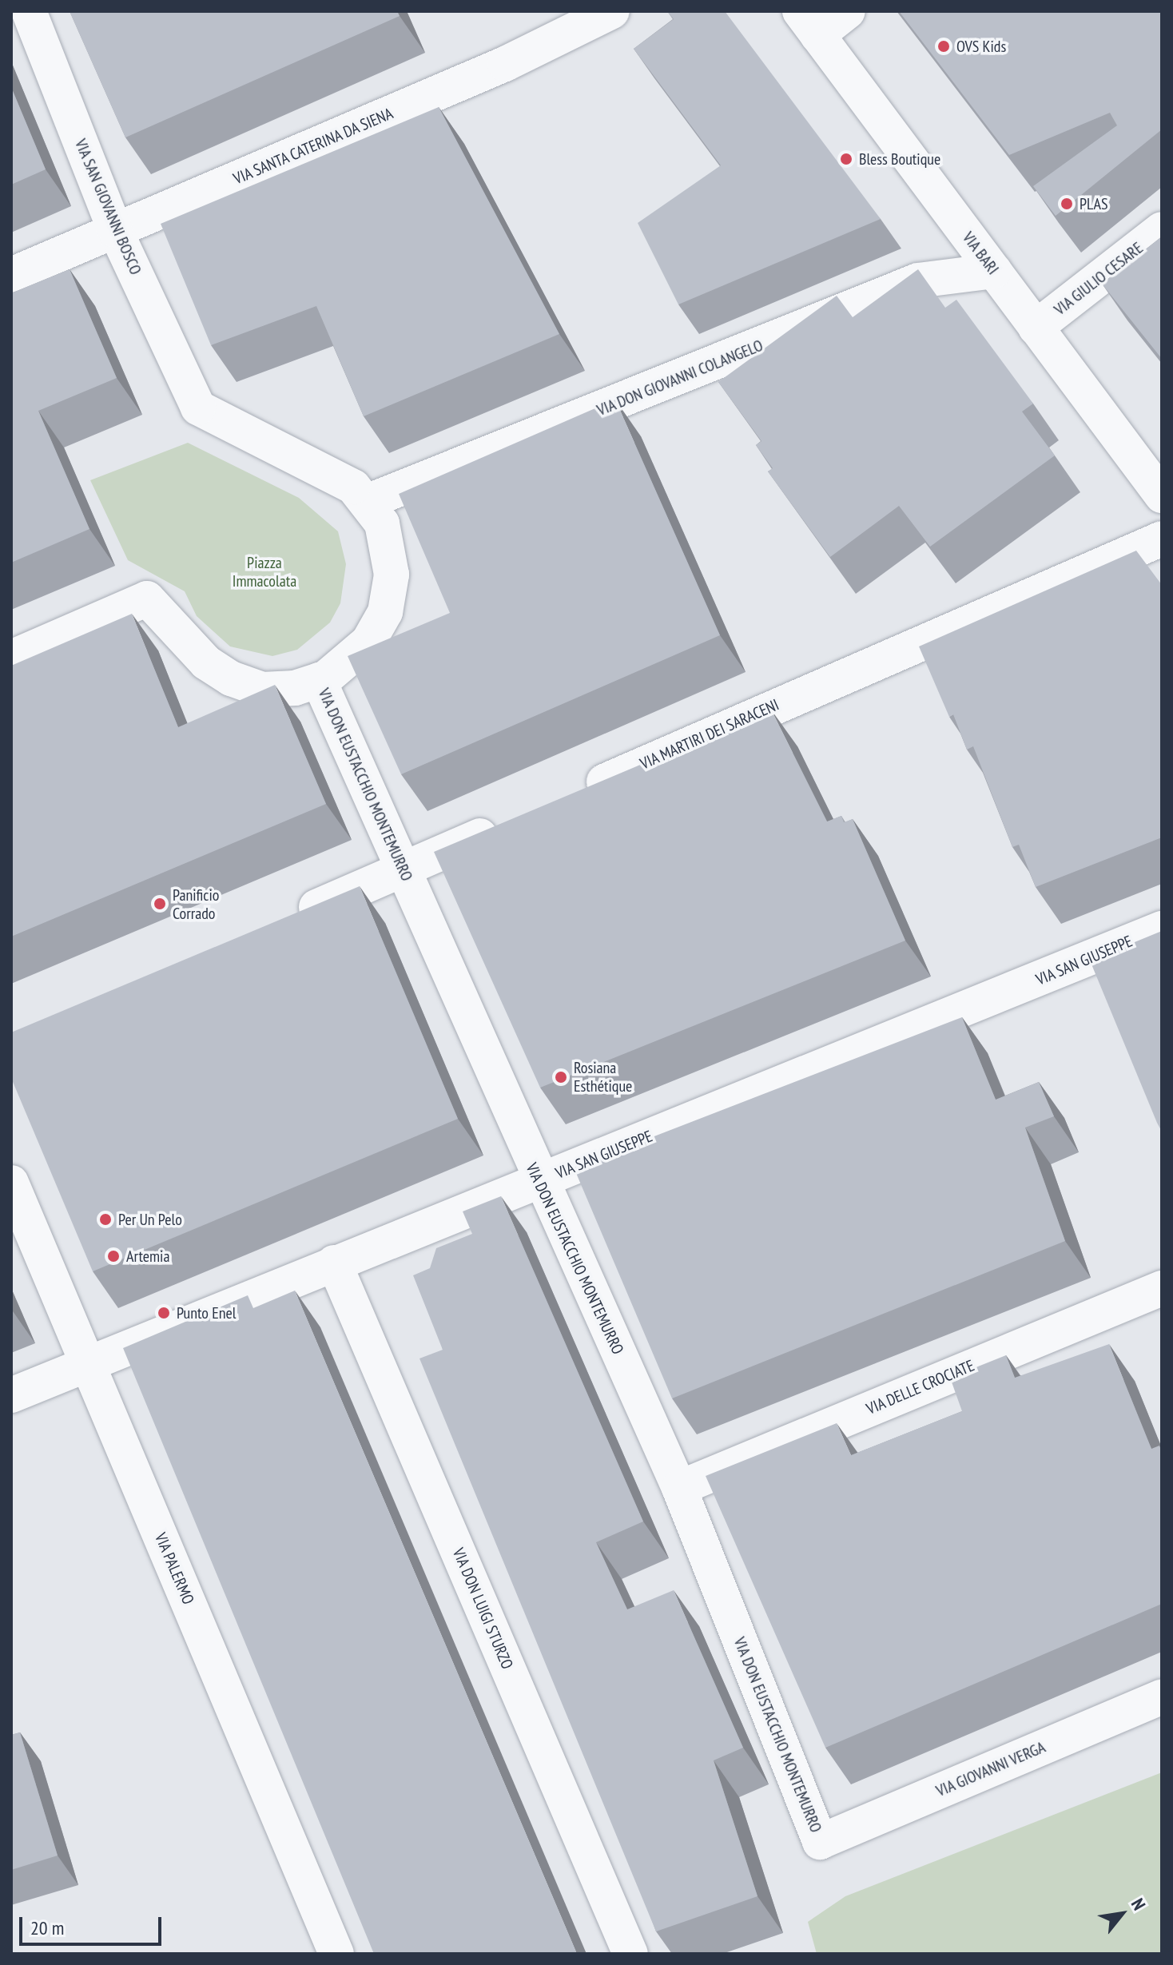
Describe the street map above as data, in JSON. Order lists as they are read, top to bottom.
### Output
{
  "streets": {
    "street": [
      "VIA SANTA CATERINA DA SIENA",
      "VIA SAN GIOVANNI BOSCO",
      "VIA BARI",
      "VIA GIULIO CESARE",
      "VIA DON GIOVANNI COLANGELO",
      "VIA MARTIRI DEI SARACENI",
      "VIA DON EUSTACCHIO MONTEMURRO",
      "VIA SAN GIUSEPPE",
      "VIA DELLE CROCIATE",
      "VIA PALERMO",
      "VIA DON LUIGI STURZO",
      "VIA GIOVANNI VERGA"
    ]
  },
  "crossings": [
    ["VIA SANTA CATERINA DA SIENA", "VIA SAN GIOVANNI BOSCO"],
    ["VIA SAN GIOVANNI BOSCO", "VIA DON GIOVANNI COLANGELO"],
    ["VIA BARI", "VIA GIULIO CESARE"],
    ["VIA BARI", "VIA DON GIOVANNI COLANGELO"],
    ["VIA DON EUSTACCHIO MONTEMURRO", "VIA SAN GIUSEPPE"],
    ["VIA DON EUSTACCHIO MONTEMURRO", "VIA DELLE CROCIATE"],
    ["VIA DON EUSTACCHIO MONTEMURRO", "VIA GIOVANNI VERGA"],
    ["VIA SAN GIUSEPPE", "VIA PALERMO"],
    ["VIA SAN GIUSEPPE", "VIA DON LUIGI STURZO"]
  ],
  "parks": ["Piazza Immacolata"],
  "places": [
    "OVS Kids",
    "Bless Boutique",
    "PLAS",
    "Panificio Corrado",
    "Rosiana Esthétique",
    "Per Un Pelo",
    "Artemia",
    "Punto Enel"
  ],
  "scale_bar": "20 m",
  "north": "top right"
}
